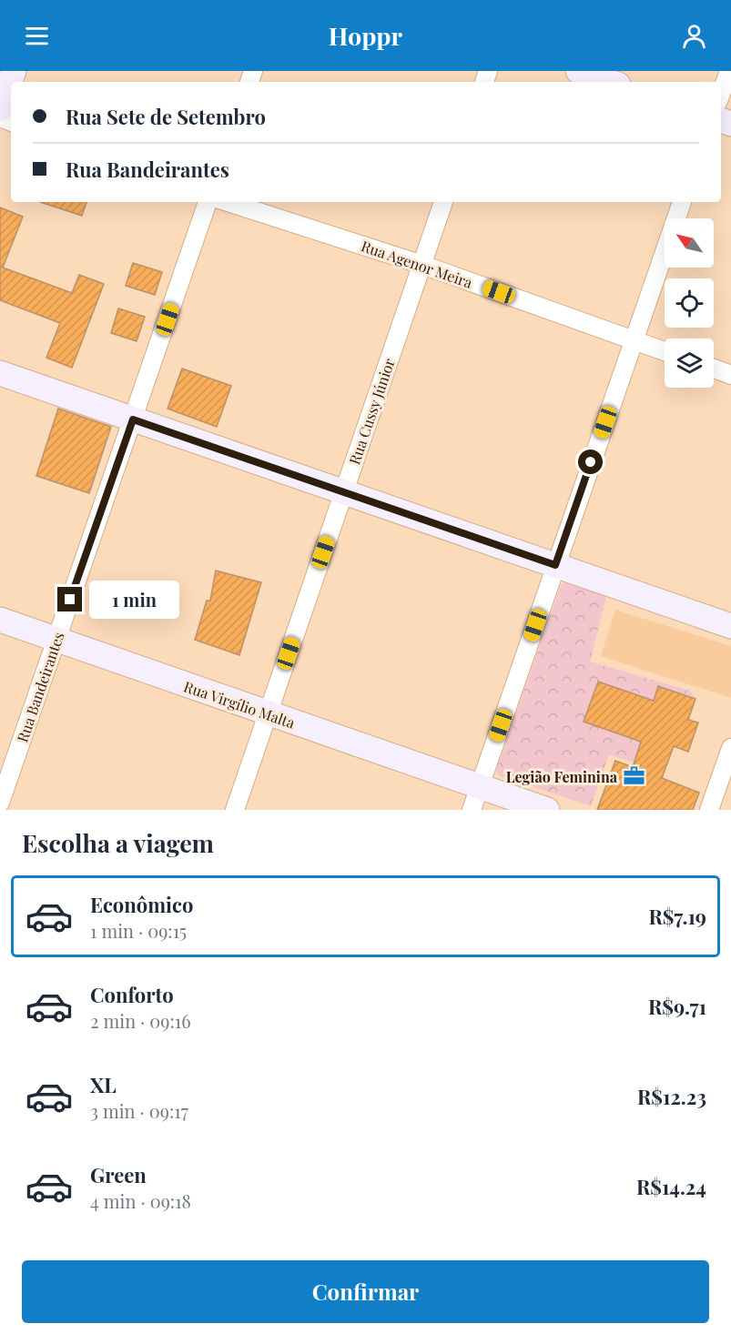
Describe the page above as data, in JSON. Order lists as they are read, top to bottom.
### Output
{
  "streets": {
    "street": [
      "Rua Agenor Meira",
      "Rua Cussy Júnior",
      "Rua Bandeirantes",
      "Rua Virgílio Malta"
    ]
  },
  "crossings": [
    ["Rua Agenor Meira", "Rua Cussy Júnior"],
    ["Rua Cussy Júnior", "Rua Virgílio Malta"],
    ["Rua Bandeirantes", "Rua Virgílio Malta"]
  ],
  "places": {
    "office": ["Legião Feminina"]
  },
  "north": "top left",
  "page": {
    "header": "Hoppr",
    "banner": ["Rua Sete de Setembro", "Rua Bandeirantes"],
    "bubble": "1 min",
    "heading": "Escolha a viagem",
    "list": [
      {
        "name": "Econômico",
        "note": "1 min · 09:15",
        "value": "R$7.19"
      },
      {
        "name": "Conforto",
        "note": "2 min · 09:16",
        "value": "R$9.71"
      },
      {
        "name": "XL",
        "note": "3 min · 09:17",
        "value": "R$12.23"
      },
      {
        "name": "Green",
        "note": "4 min · 09:18",
        "value": "R$14.24"
      }
    ],
    "buttons": "Confirmar"
  }
}
